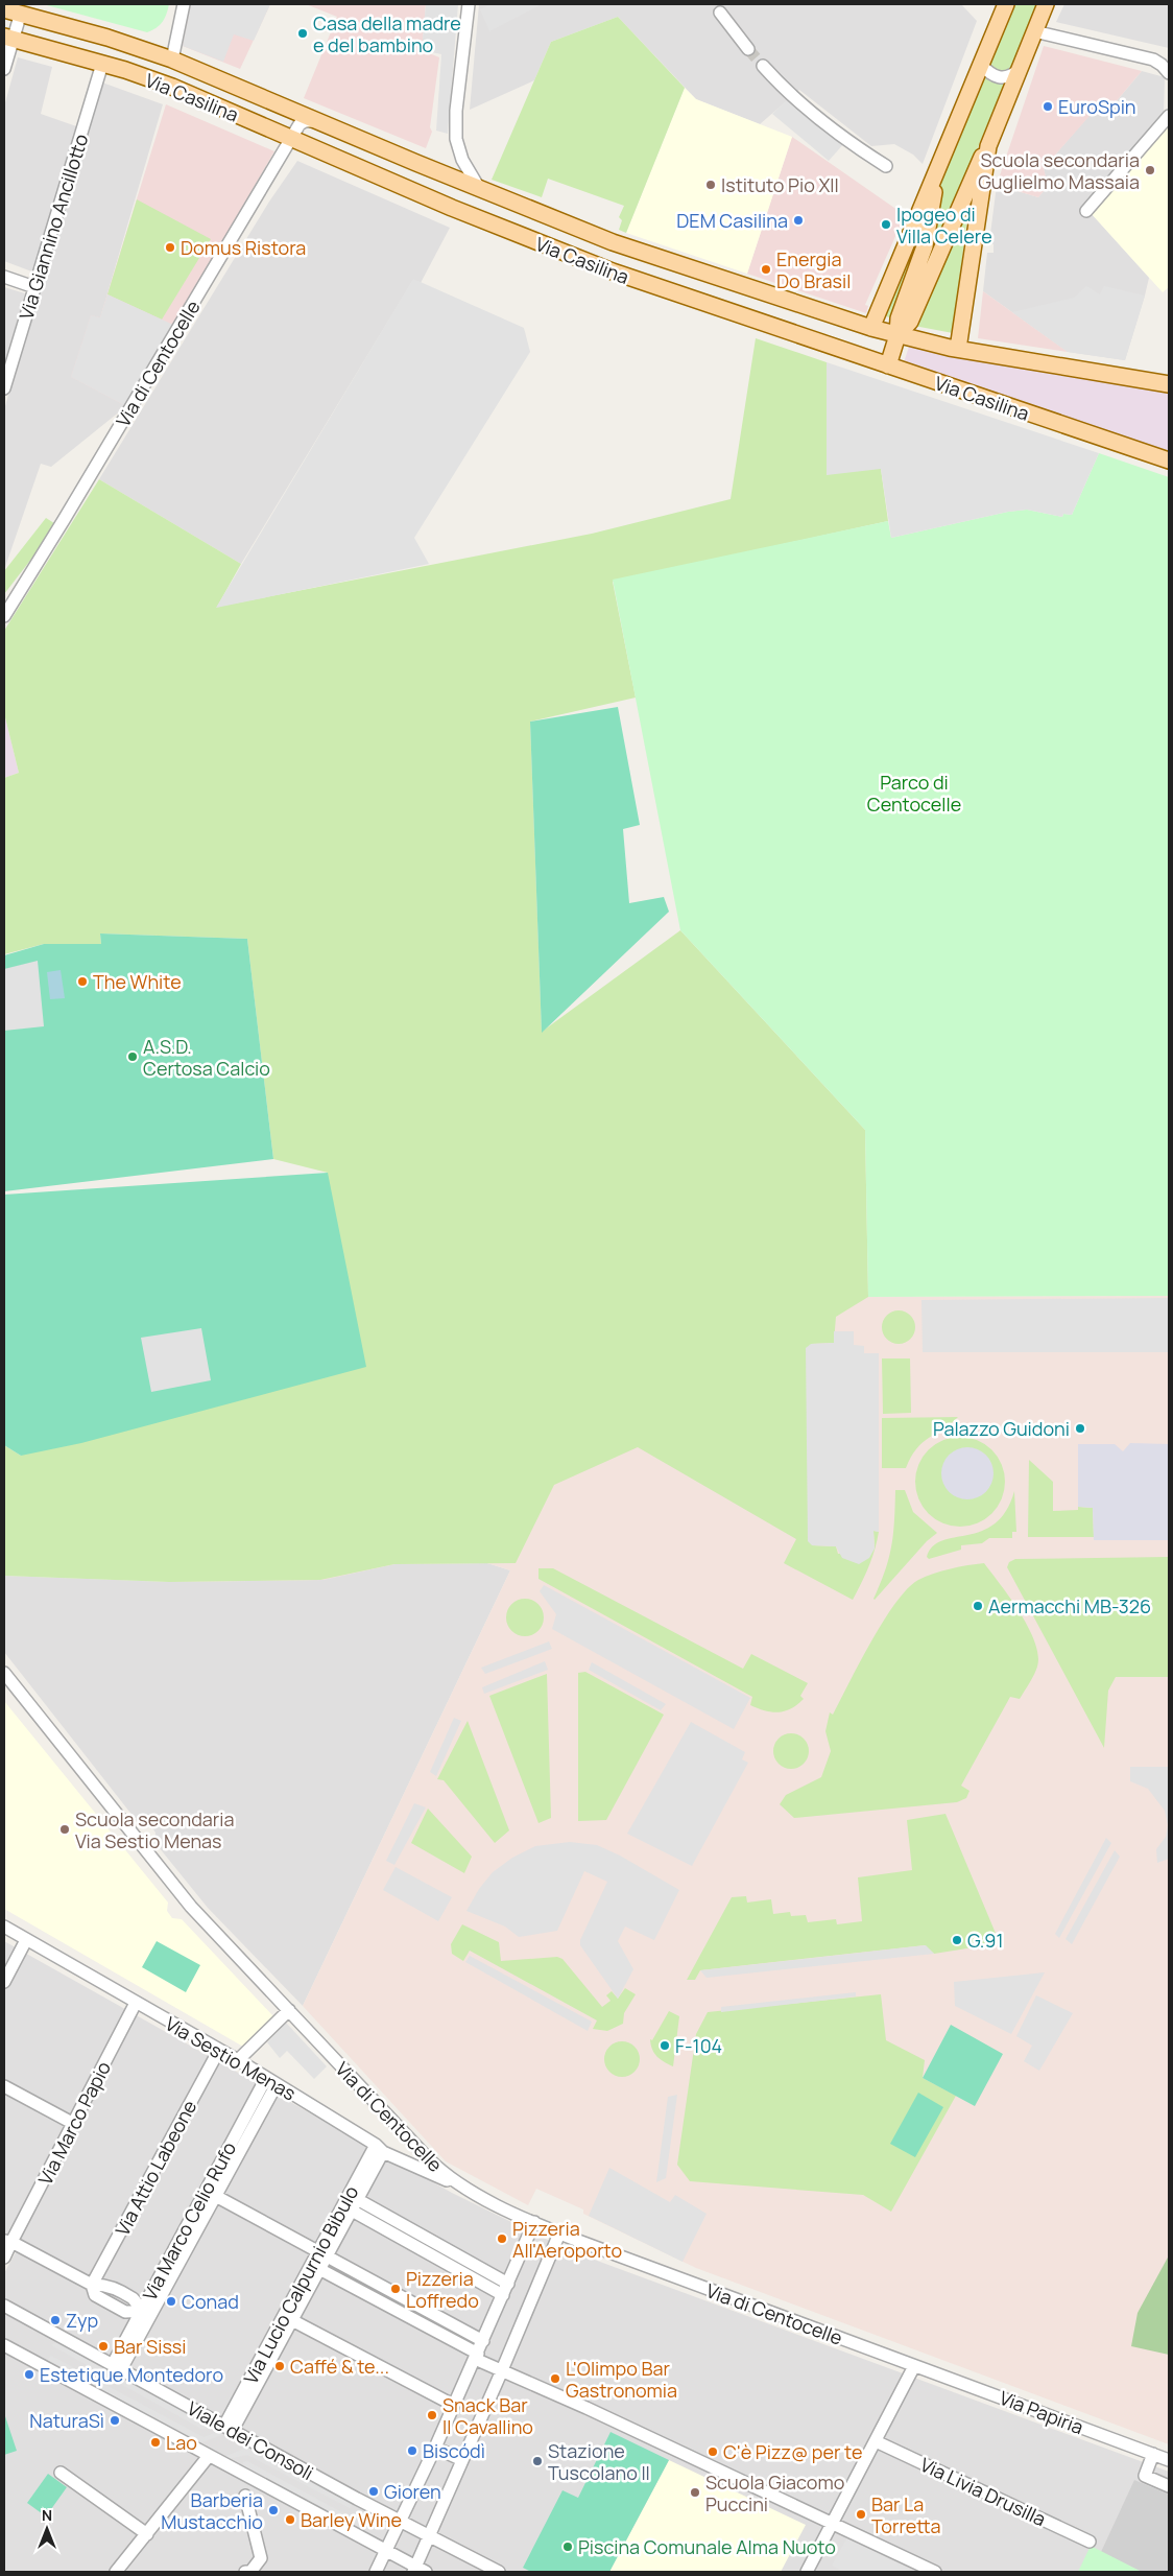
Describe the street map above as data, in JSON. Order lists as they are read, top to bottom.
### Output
{
  "streets": {
    "main road": ["Via Casilina"],
    "street": [
      "Via Giannino Ancillotto",
      "Via di Centocelle",
      "Via Sestio Menas",
      "Via Marco Papio",
      "Via Attio Labeone",
      "Via Marco Celio Rufo",
      "Via Lucio Calpurnio Bibulo",
      "Via Papiria",
      "Viale dei Consoli",
      "Via Livia Drusilla"
    ]
  },
  "crossings": [
    ["Via Casilina", "Via Giannino Ancillotto"],
    ["Via Casilina", "Via di Centocelle"],
    ["Via di Centocelle", "Via Sestio Menas"],
    ["Via di Centocelle", "Via Papiria"],
    ["Via Sestio Menas", "Via Marco Papio"],
    ["Via Sestio Menas", "Via Attio Labeone"],
    ["Via Sestio Menas", "Via Marco Celio Rufo"],
    ["Via Sestio Menas", "Via Lucio Calpurnio Bibulo"],
    ["Via Marco Celio Rufo", "Viale dei Consoli"],
    ["Via Lucio Calpurnio Bibulo", "Viale dei Consoli"]
  ],
  "parks": ["Parco di Centocelle"],
  "places": [
    "Casa della madre e del bambino",
    "EuroSpin",
    "Scuola secondaria Guglielmo Massaia",
    "Istituto Pio XII",
    "DEM Casilina",
    "Ipogeo di Villa Celere",
    "Domus Ristora",
    "Energia Do Brasil",
    "The White",
    "A.S.D. Certosa Calcio",
    "Palazzo Guidoni",
    "Aermacchi MB-326",
    "Scuola secondaria Via Sestio Menas",
    "G.91",
    "F-104",
    "Pizzeria All'Aeroporto",
    "Pizzeria Loffredo",
    "Conad",
    "Zyp",
    "Bar Sissi",
    "Caffé & te...",
    "Estetique Montedoro",
    "L'Olimpo Bar Gastronomia",
    "Snack Bar Il Cavallino",
    "NaturaSì",
    "Lao",
    "Biscódì",
    "C'è Pizz@ per te",
    "Stazione Tuscolano II",
    "Gioren",
    "Scuola Giacomo Puccini",
    "Barberia Mustacchio",
    "Bar La Torretta",
    "Barley Wine",
    "Piscina Comunale Alma Nuoto"
  ],
  "north": "top"
}
